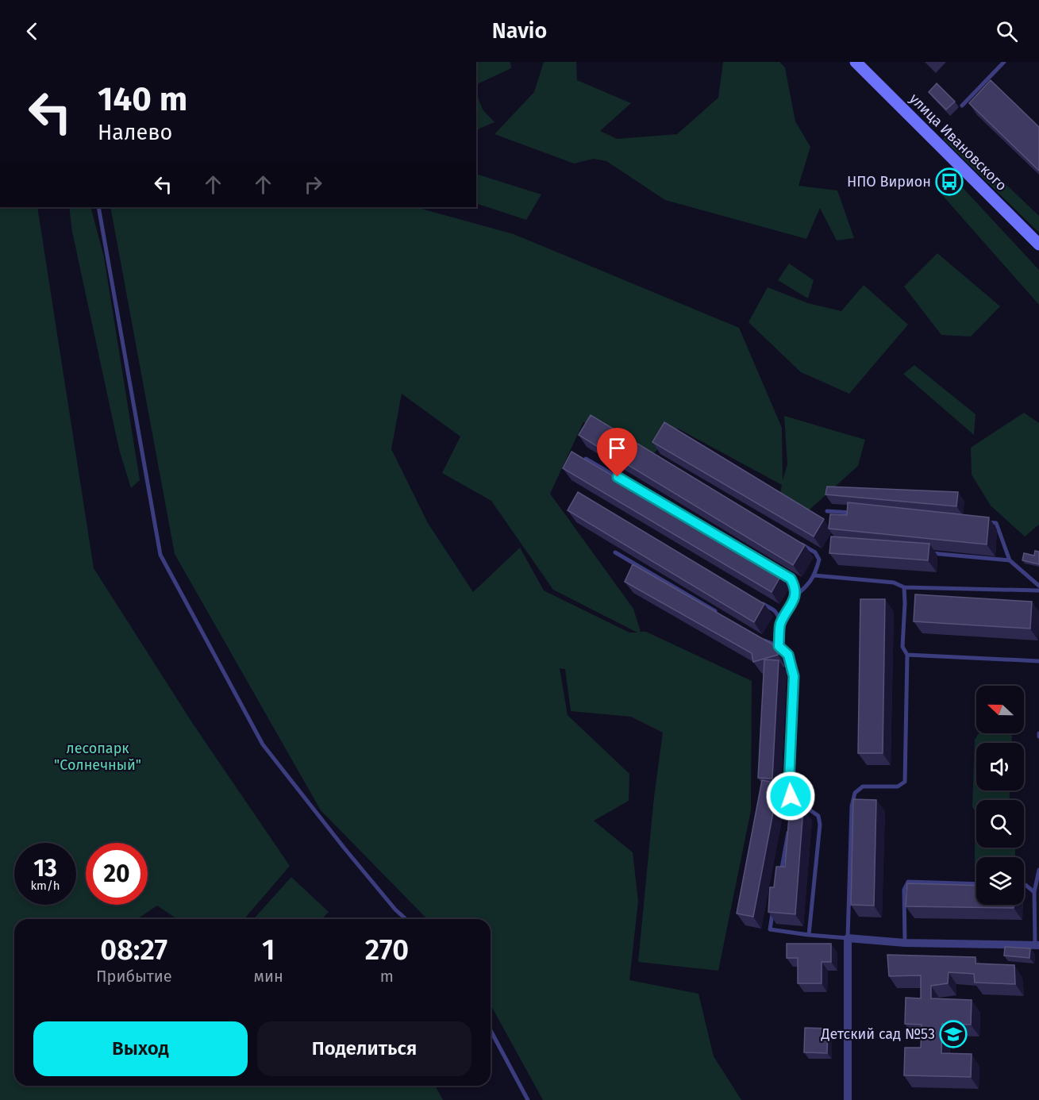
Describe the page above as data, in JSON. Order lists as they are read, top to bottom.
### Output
{
  "streets": {
    "main road": ["улица Ивановского"]
  },
  "parks": ["лесопарк \"Солнечный\""],
  "places": {
    "bus stop": ["НПО Вирион"],
    "school or university": ["Детский сад №53"]
  },
  "north": "left",
  "page": {
    "header": "Navio",
    "turn": ["140 m", "Налево"],
    "speed": "13 km/h",
    "limit": "20",
    "eta": [
      "08:27",
      "Прибытие",
      "1",
      "мин",
      "270",
      "m"
    ],
    "buttons": ["Выход", "Поделиться"]
  }
}
